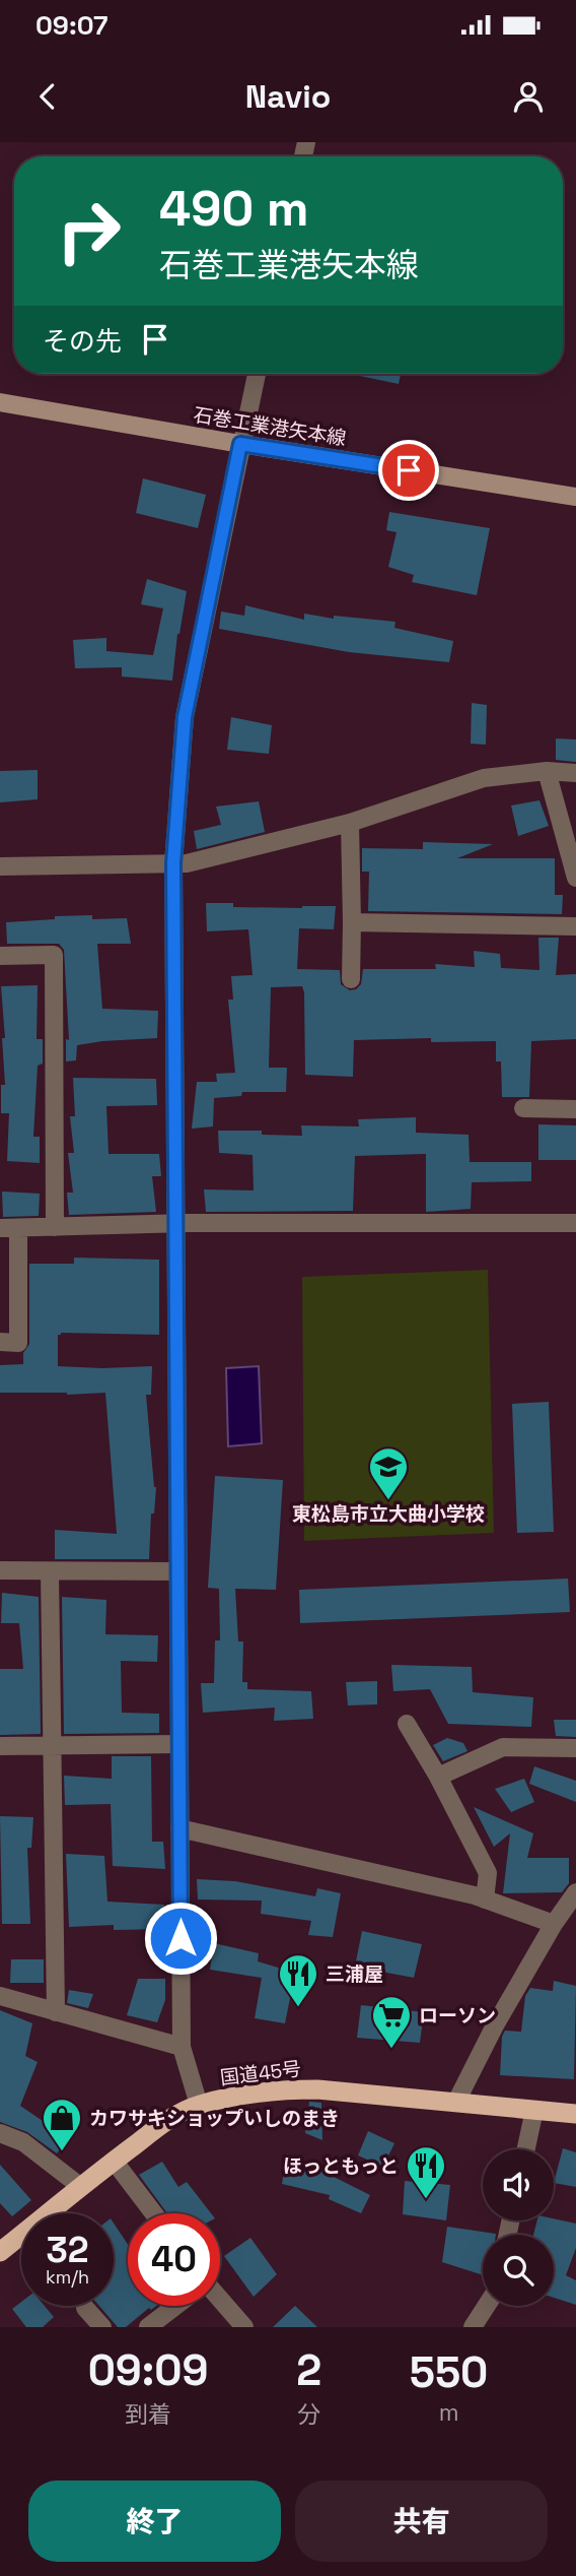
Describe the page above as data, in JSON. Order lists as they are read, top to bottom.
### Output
{
  "streets": {
    "highway": ["国道45号"],
    "main road": ["石巻工業港矢本線"]
  },
  "places": {
    "school or university": ["東松島市立大曲小学校"],
    "restaurant": ["三浦屋", "ほっともっと"],
    "supermarket": ["ローソン"],
    "shop": ["カワサキショップいしのまき"]
  },
  "page": {
    "status": "09:07",
    "header": "Navio",
    "turn": ["490 m", "石巻工業港矢本線"],
    "then": "その先",
    "speed": "32 km/h",
    "limit": "40",
    "eta": [
      "09:09",
      "到着",
      "2",
      "分",
      "550",
      "m"
    ],
    "buttons": ["終了", "共有"]
  }
}
